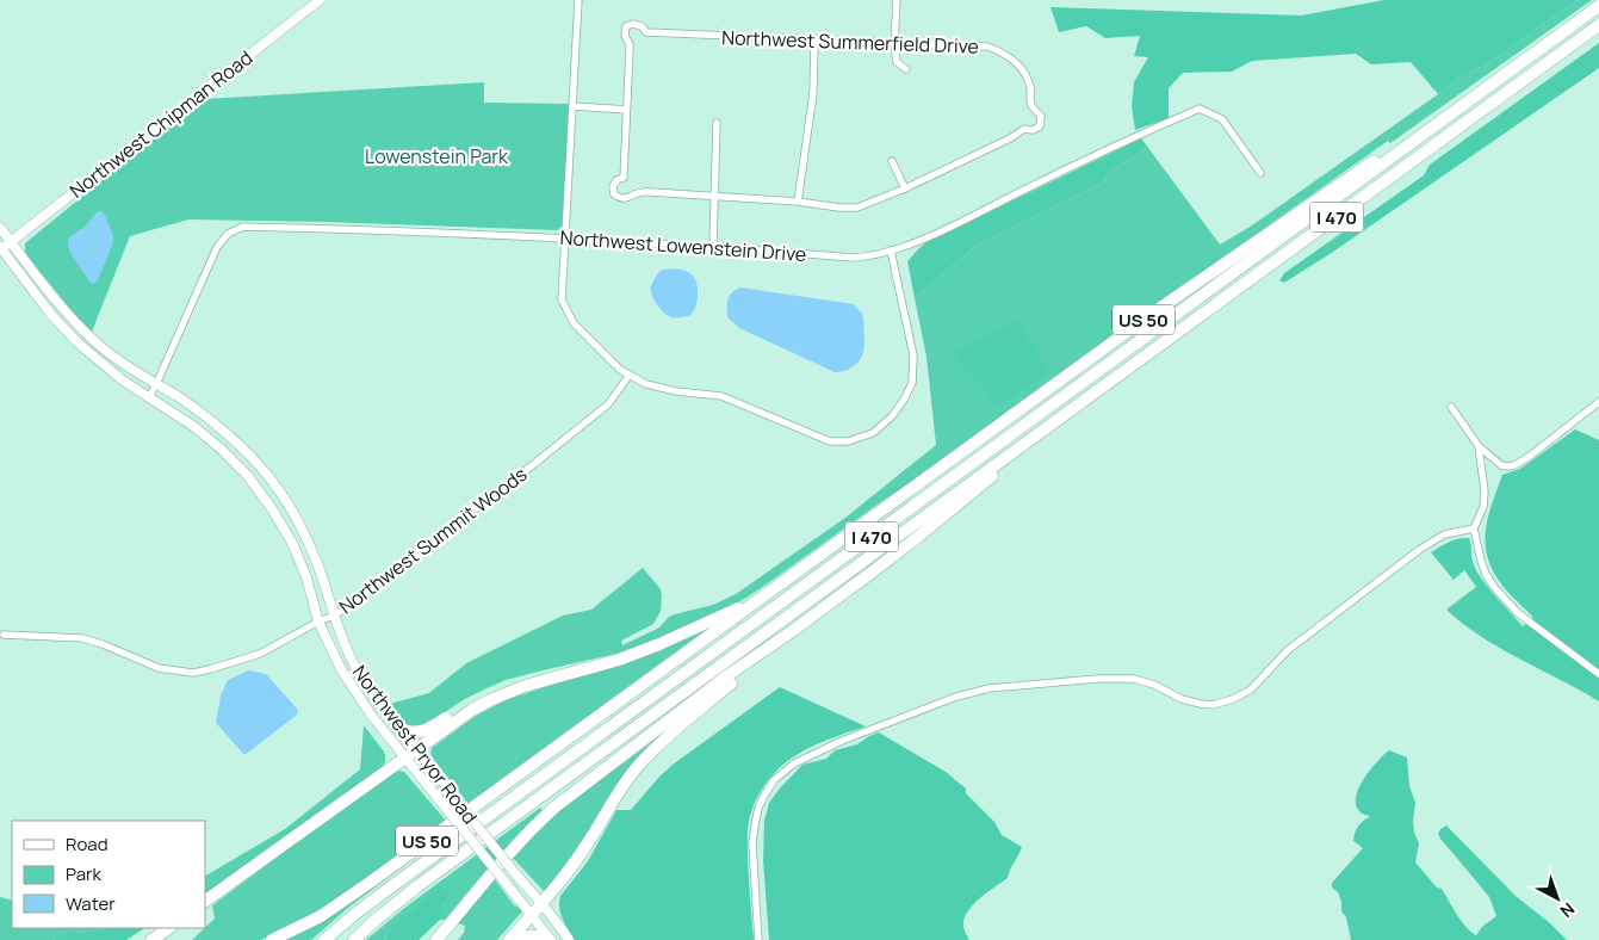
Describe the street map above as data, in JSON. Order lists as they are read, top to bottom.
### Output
{
  "streets": {
    "highway": ["I 470", "US 50"],
    "main road": ["Northwest Chipman Road", "Northwest Pryor Road"],
    "street": ["Northwest Summerfield Drive", "Northwest Lowenstein Drive", "Northwest Summit Woods"]
  },
  "crossings": [
    ["Northwest Chipman Road", "Northwest Pryor Road"],
    ["I 470", "US 50"],
    ["Northwest Lowenstein Drive", "Northwest Pryor Road"],
    ["Northwest Summit Woods", "Northwest Pryor Road"]
  ],
  "parks": ["Lowenstein Park"],
  "legend": ["Road", "Park", "Water"],
  "north": "bottom right"
}
